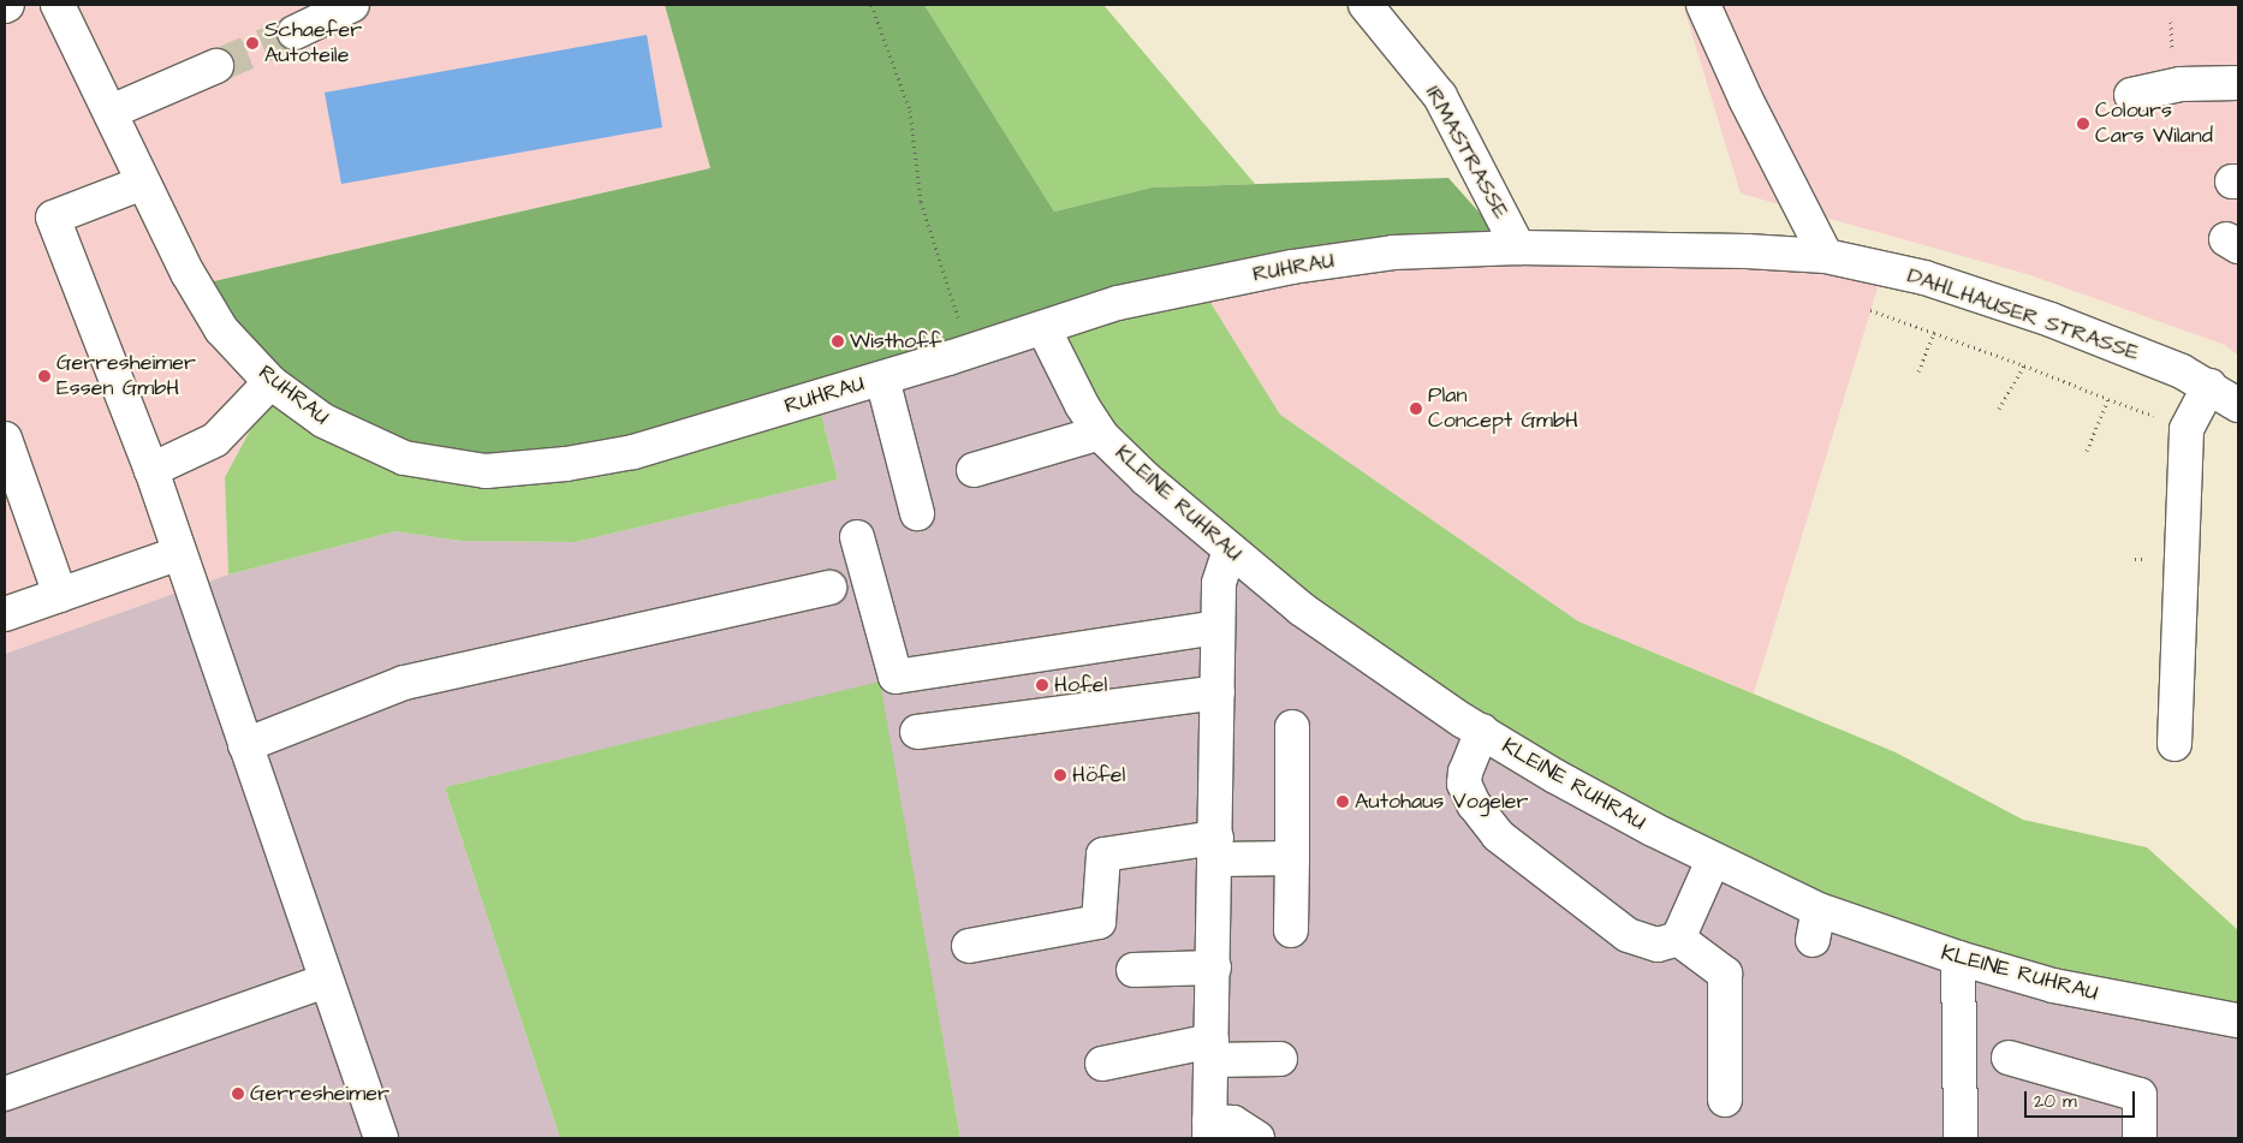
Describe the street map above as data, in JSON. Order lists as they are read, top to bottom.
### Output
{
  "streets": {
    "street": [
      "IRMASTRASSE",
      "RUHRAU",
      "DAHLHAUSER STRASSE",
      "KLEINE RUHRAU"
    ]
  },
  "crossings": [
    ["IRMASTRASSE", "RUHRAU"],
    ["RUHRAU", "DAHLHAUSER STRASSE"],
    ["RUHRAU", "KLEINE RUHRAU"]
  ],
  "places": [
    "Schaefer Autoteile",
    "Colours Cars Wiland",
    "Wisthoff",
    "Gerresheimer Essen GmbH",
    "Plan Concept GmbH",
    "Hofel",
    "Höfel",
    "Autohaus Vogeler",
    "Gerresheimer"
  ],
  "scale_bar": "20 m"
}
